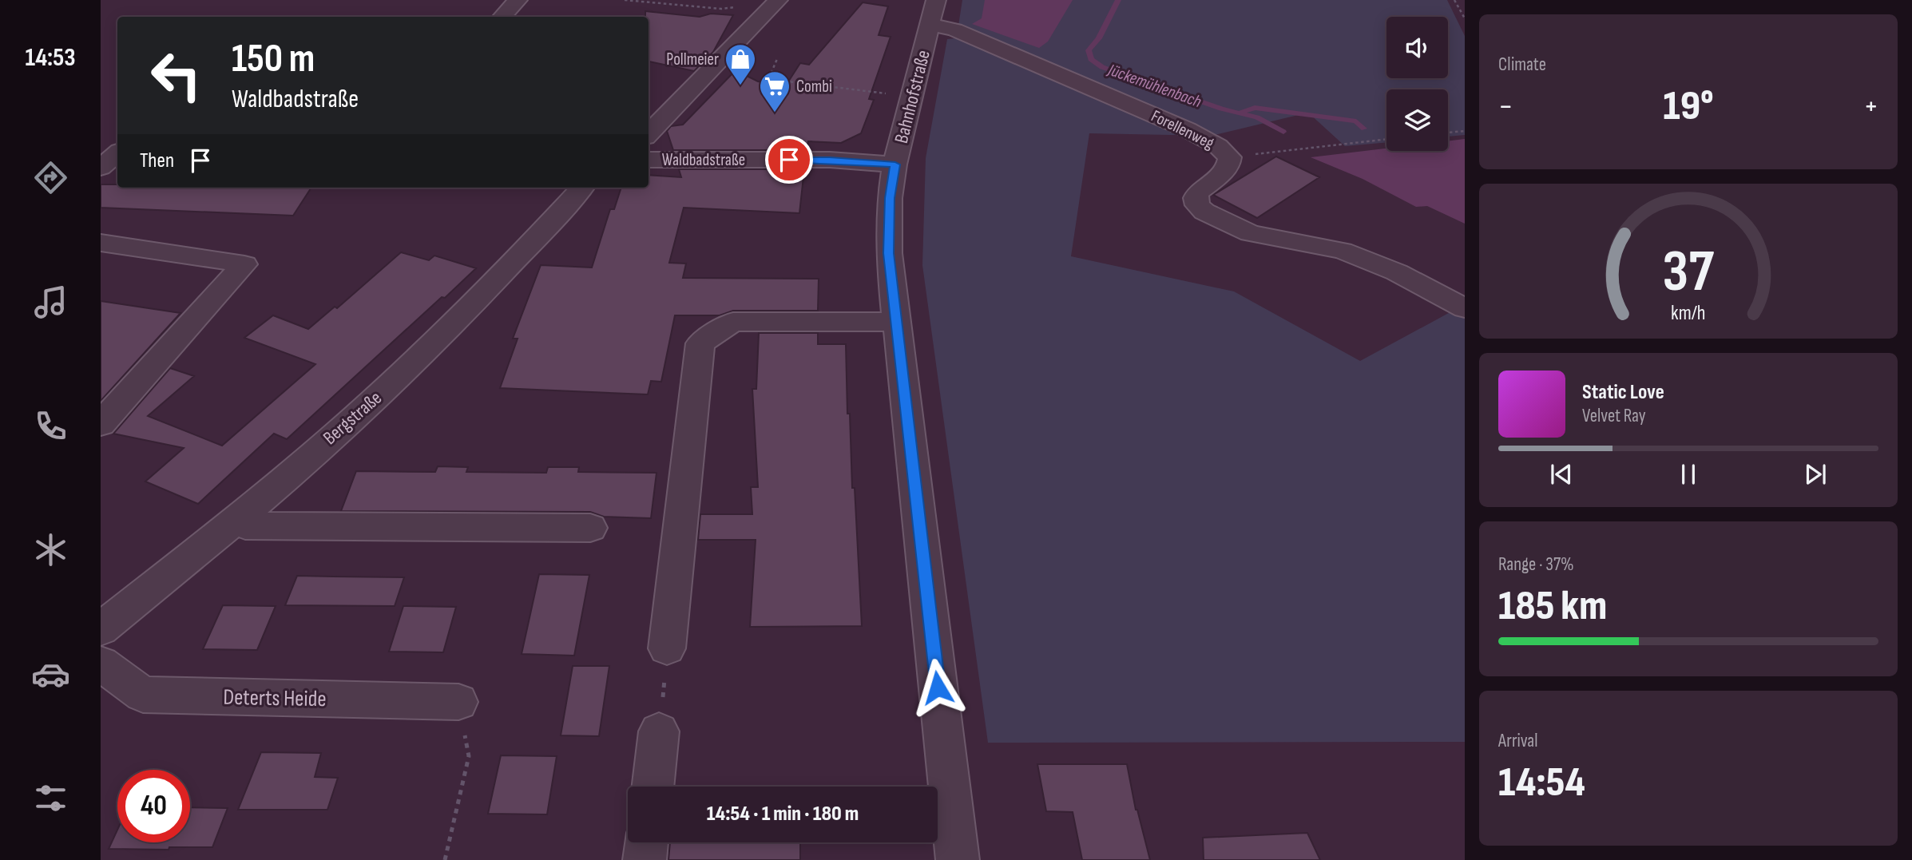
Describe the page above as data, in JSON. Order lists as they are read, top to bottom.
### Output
{
  "streets": {
    "street": [
      "Bahnhofstraße",
      "Forellenweg",
      "Waldbadstraße",
      "Bergstraße",
      "Deterts Heide"
    ]
  },
  "crossings": [
    ["Bahnhofstraße", "Forellenweg"],
    ["Bahnhofstraße", "Waldbadstraße"]
  ],
  "water": ["Jückemühlenbach"],
  "places": {
    "shop": ["Pollmeier"],
    "supermarket": ["Combi"]
  },
  "page": {
    "tabs": "14:53",
    "tile": [
      "Climate",
      ["Range · 37%", "185 km"],
      ["Arrival", "14:54"]
    ],
    "turn": ["150 m", "Waldbadstraße"],
    "heat": ["−", "19°", "+"],
    "then": "Then",
    "song": ["Static Love", "Velvet Ray"],
    "limit": "40",
    "trip": "14:54 · 1 min · 180 m",
    "gauge": ["37", "km/h"]
  }
}
